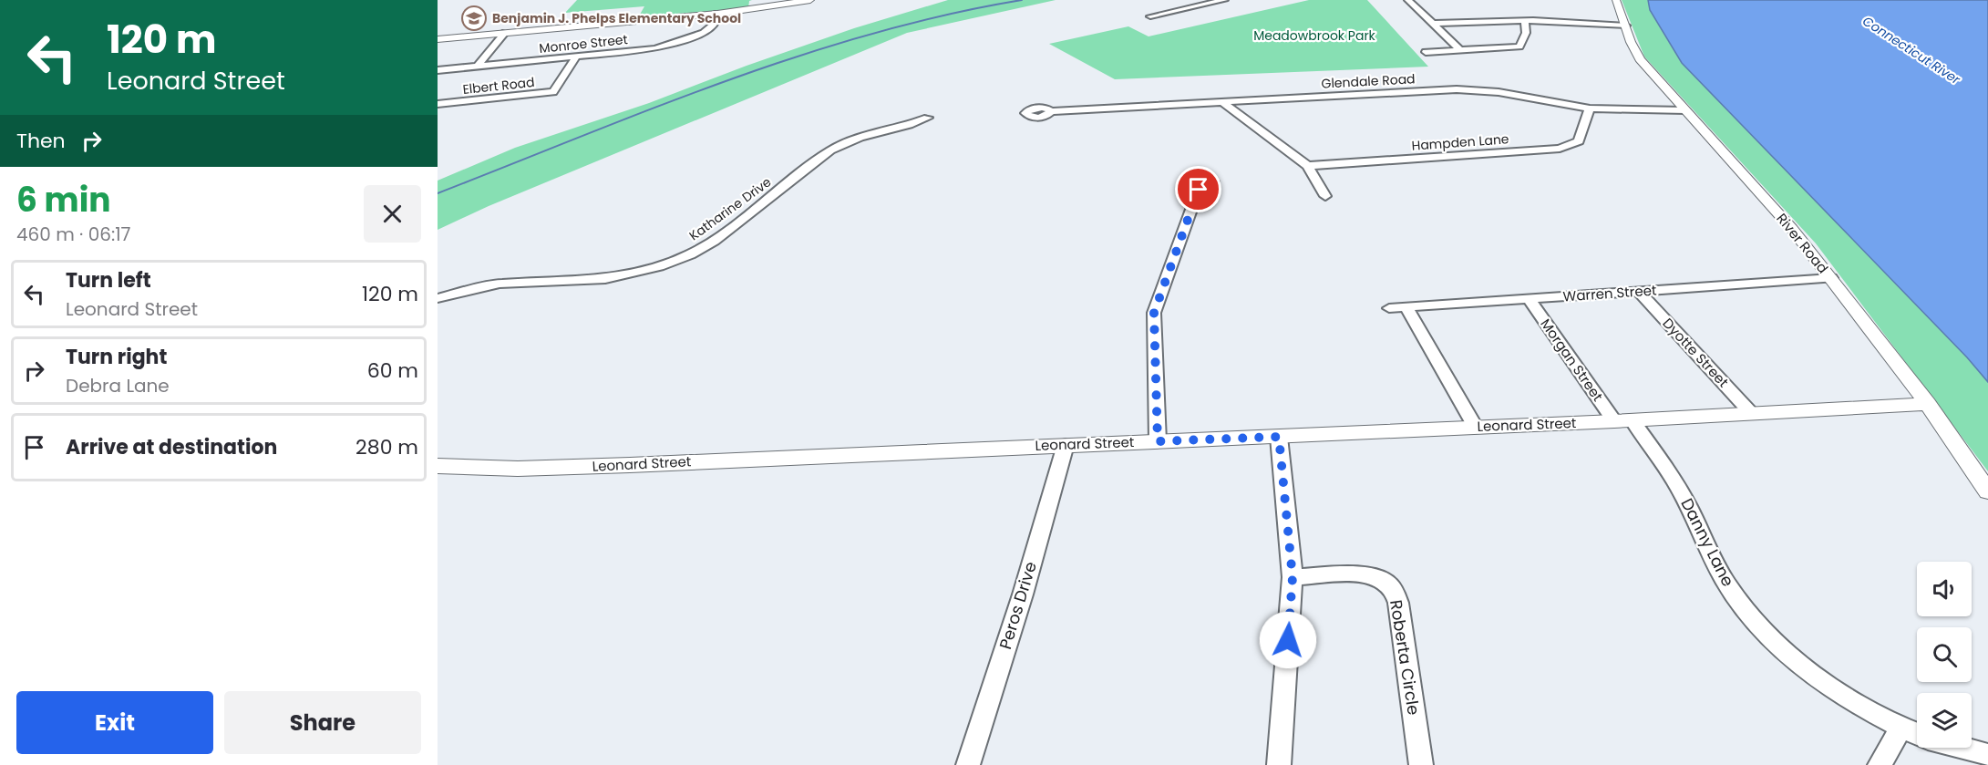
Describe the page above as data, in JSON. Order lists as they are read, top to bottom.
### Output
{
  "streets": {
    "street": [
      "Monroe Street",
      "Glendale Road",
      "Elbert Road",
      "Hampden Lane",
      "Katharine Drive",
      "River Road",
      "Warren Street",
      "Dyotte Street",
      "Morgan Street",
      "Leonard Street",
      "Danny Lane",
      "Peros Drive",
      "Roberta Circle"
    ]
  },
  "crossings": [
    ["Monroe Street", "Elbert Road"],
    ["Glendale Road", "Hampden Lane"],
    ["Glendale Road", "River Road"],
    ["River Road", "Warren Street"],
    ["River Road", "Leonard Street"],
    ["Warren Street", "Dyotte Street"],
    ["Warren Street", "Morgan Street"],
    ["Dyotte Street", "Leonard Street"],
    ["Morgan Street", "Leonard Street"],
    ["Morgan Street", "Danny Lane"],
    ["Leonard Street", "Danny Lane"],
    ["Leonard Street", "Peros Drive"]
  ],
  "water": ["Connecticut River"],
  "parks": ["Meadowbrook Park"],
  "places": {
    "school or university": ["Benjamin J. Phelps Elementary School"]
  },
  "page": {
    "turn": ["120 m", "Leonard Street"],
    "then": "Then",
    "heading": ["6 min", "460 m · 06:17"],
    "list": [
      {
        "name": "Turn left",
        "note": "Leonard Street",
        "value": "120 m"
      },
      {
        "name": "Turn right",
        "note": "Debra Lane",
        "value": "60 m"
      },
      {
        "name": "Arrive at destination",
        "value": "280 m"
      }
    ],
    "buttons": ["Exit", "Share"]
  }
}
